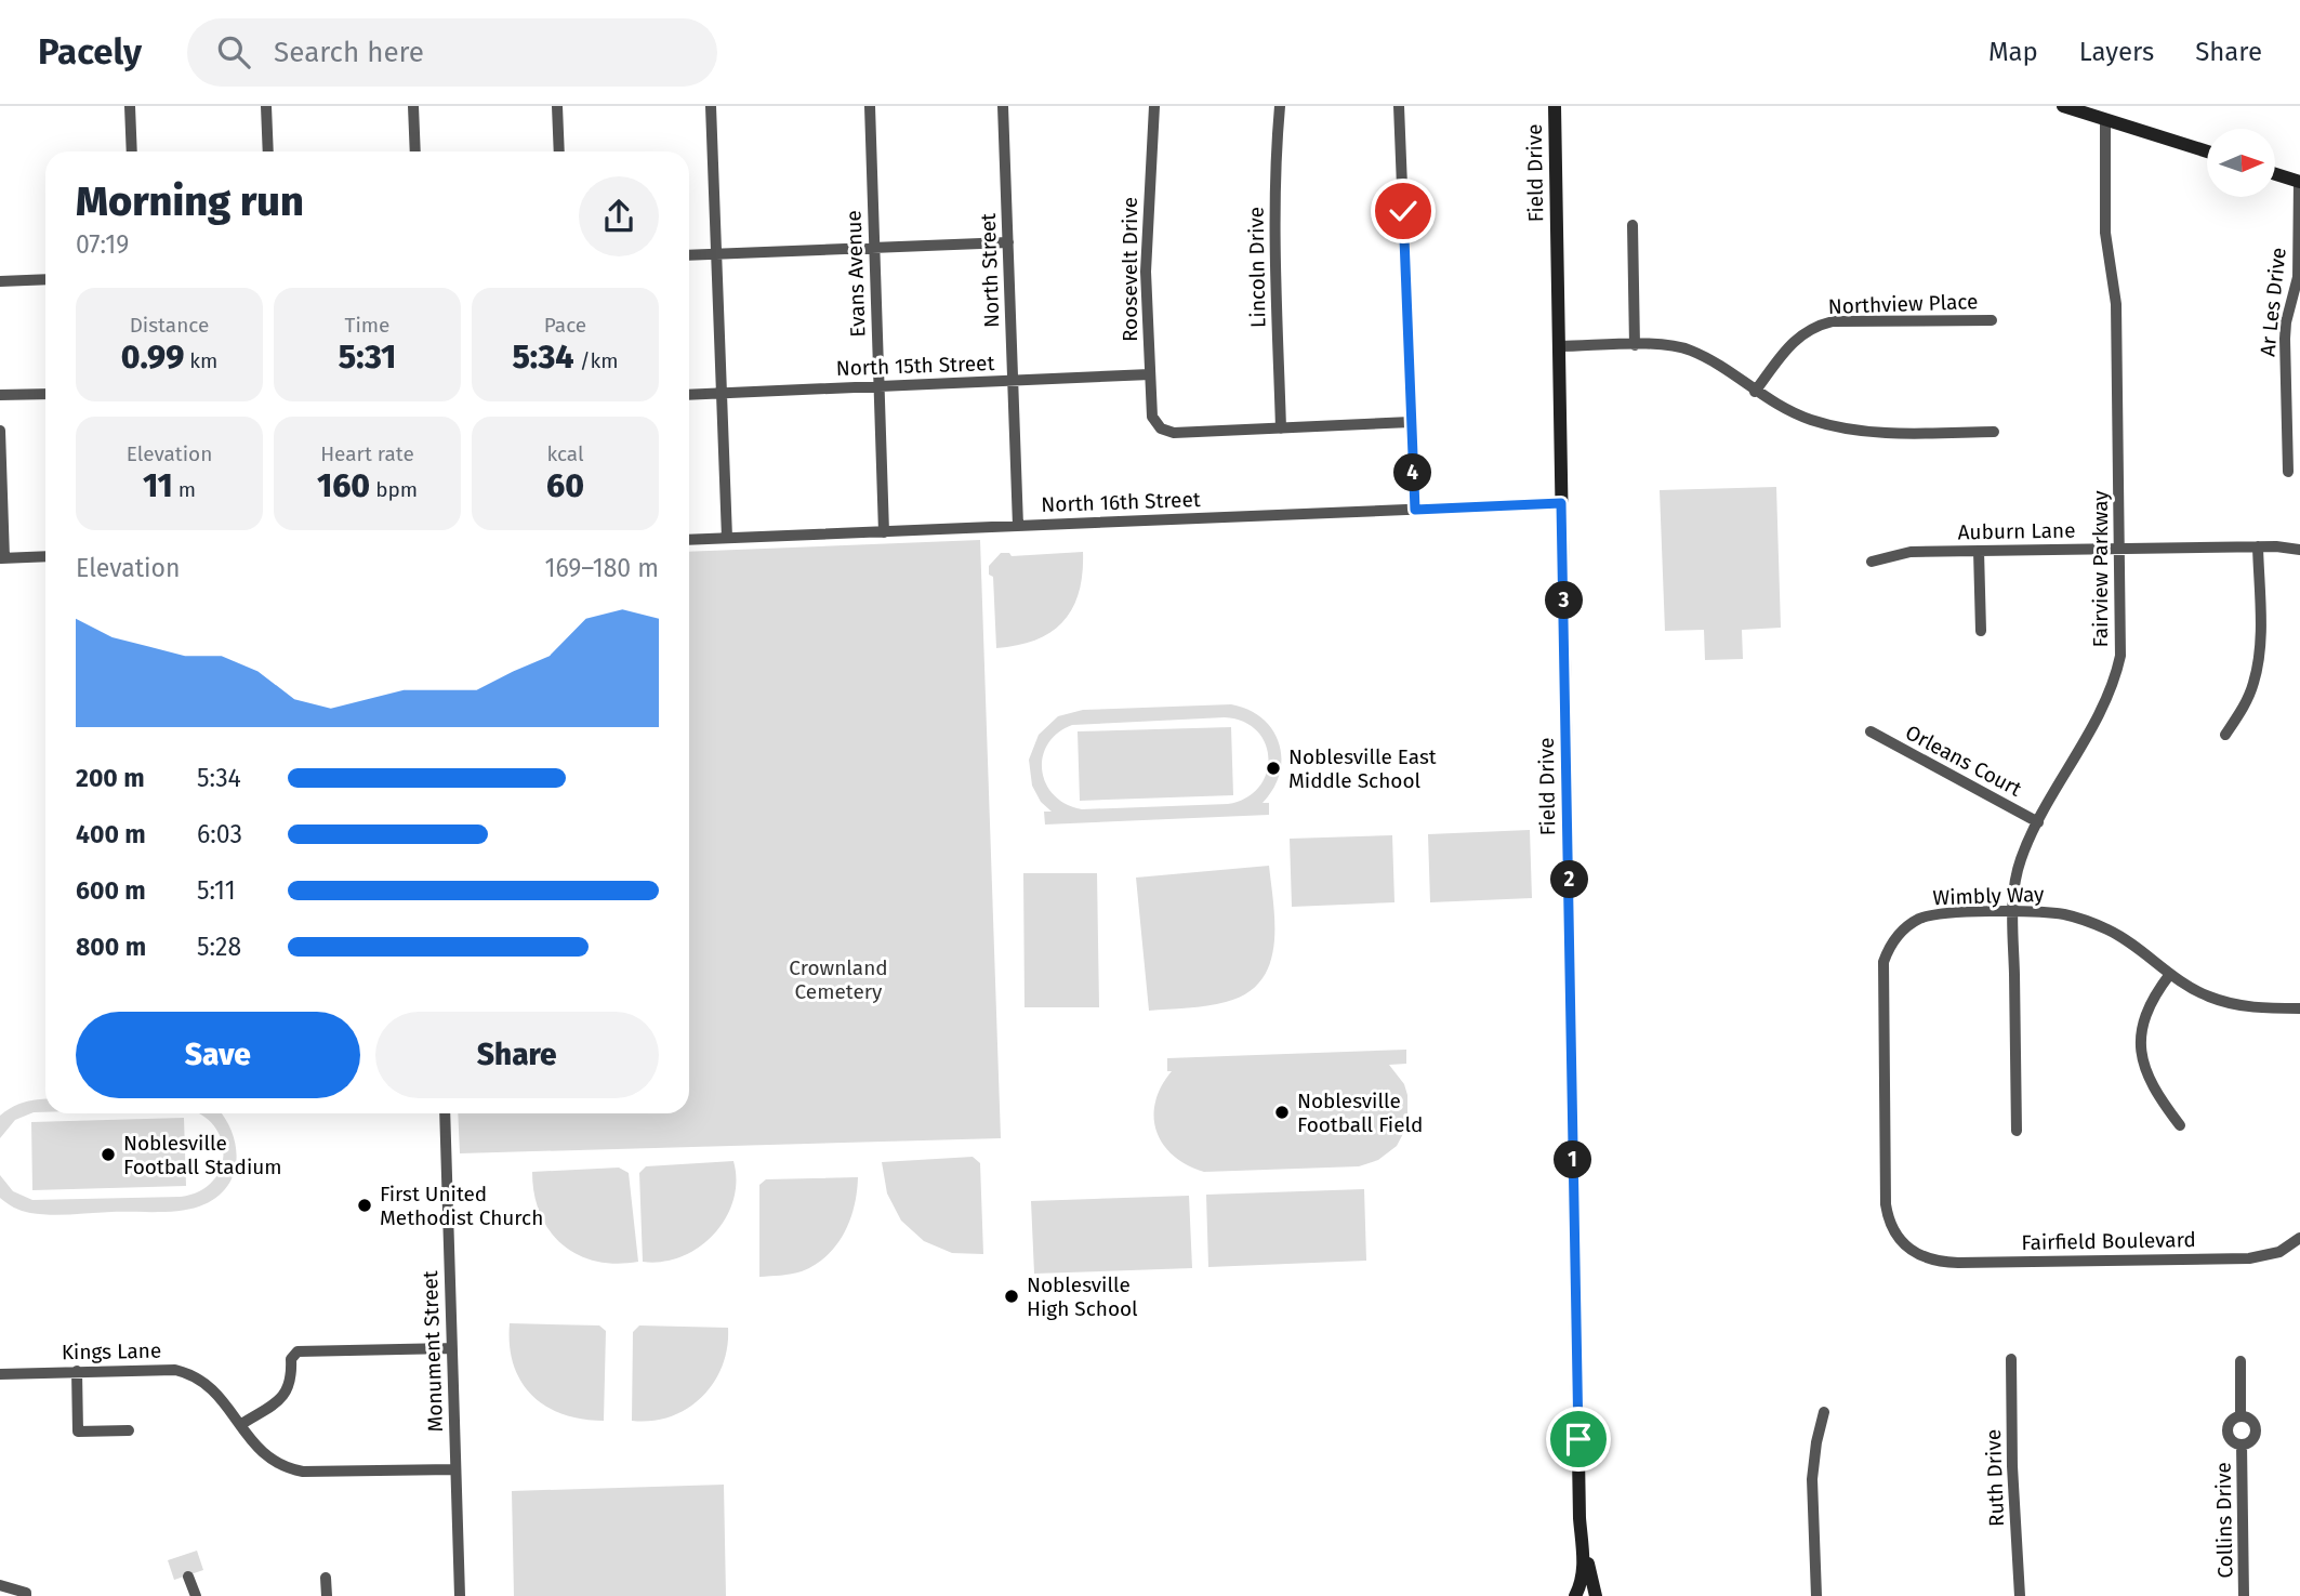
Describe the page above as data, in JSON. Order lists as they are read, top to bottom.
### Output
{
  "streets": {
    "street": [
      "Field Drive",
      "Lincoln Drive",
      "Roosevelt Drive",
      "North Street",
      "Evans Avenue",
      "Ar Les Drive",
      "Northview Place",
      "North 15th Street",
      "North 16th Street",
      "Auburn Lane",
      "Fairview Parkway",
      "Orleans Court",
      "Wimbly Way",
      "Fairfield Boulevard",
      "Kings Lane",
      "Monument Street",
      "Ruth Drive",
      "Collins Drive"
    ]
  },
  "crossings": [
    ["Field Drive", "North 16th Street"],
    ["Lincoln Drive", "Roosevelt Drive"],
    ["Roosevelt Drive", "North 15th Street"],
    ["North Street", "North 15th Street"],
    ["North Street", "North 16th Street"],
    ["Evans Avenue", "North 15th Street"],
    ["Evans Avenue", "North 16th Street"],
    ["Auburn Lane", "Fairview Parkway"],
    ["Fairview Parkway", "Orleans Court"],
    ["Fairview Parkway", "Wimbly Way"],
    ["Wimbly Way", "Fairfield Boulevard"],
    ["Kings Lane", "Monument Street"]
  ],
  "parks": ["Crownland Cemetery"],
  "places": [
    "Noblesville East Middle School",
    "Noblesville Football Field",
    "Noblesville Football Stadium",
    "First United Methodist Church",
    "Noblesville High School"
  ],
  "north": "right",
  "page": {
    "header": "Pacely",
    "search": "Search here",
    "nav": ["Map", "Layers", "Share"],
    "heading": ["Morning run", "07:19"],
    "stats": [
      ["Distance", "0.99 km"],
      ["Time", "5:31"],
      ["Pace", "5:34 /km"],
      ["Elevation", "11 m"],
      ["Heart rate", "160 bpm"],
      ["kcal", "60"]
    ],
    "pins": [
      "4",
      "3",
      "2",
      "1"
    ],
    "chart": ["Elevation", "169–180 m"],
    "list": [
      {
        "name": "200 m",
        "note": "5:34"
      },
      {
        "name": "400 m",
        "note": "6:03"
      },
      {
        "name": "600 m",
        "note": "5:11"
      },
      {
        "name": "800 m",
        "note": "5:28"
      }
    ],
    "buttons": ["Save", "Share"]
  }
}
